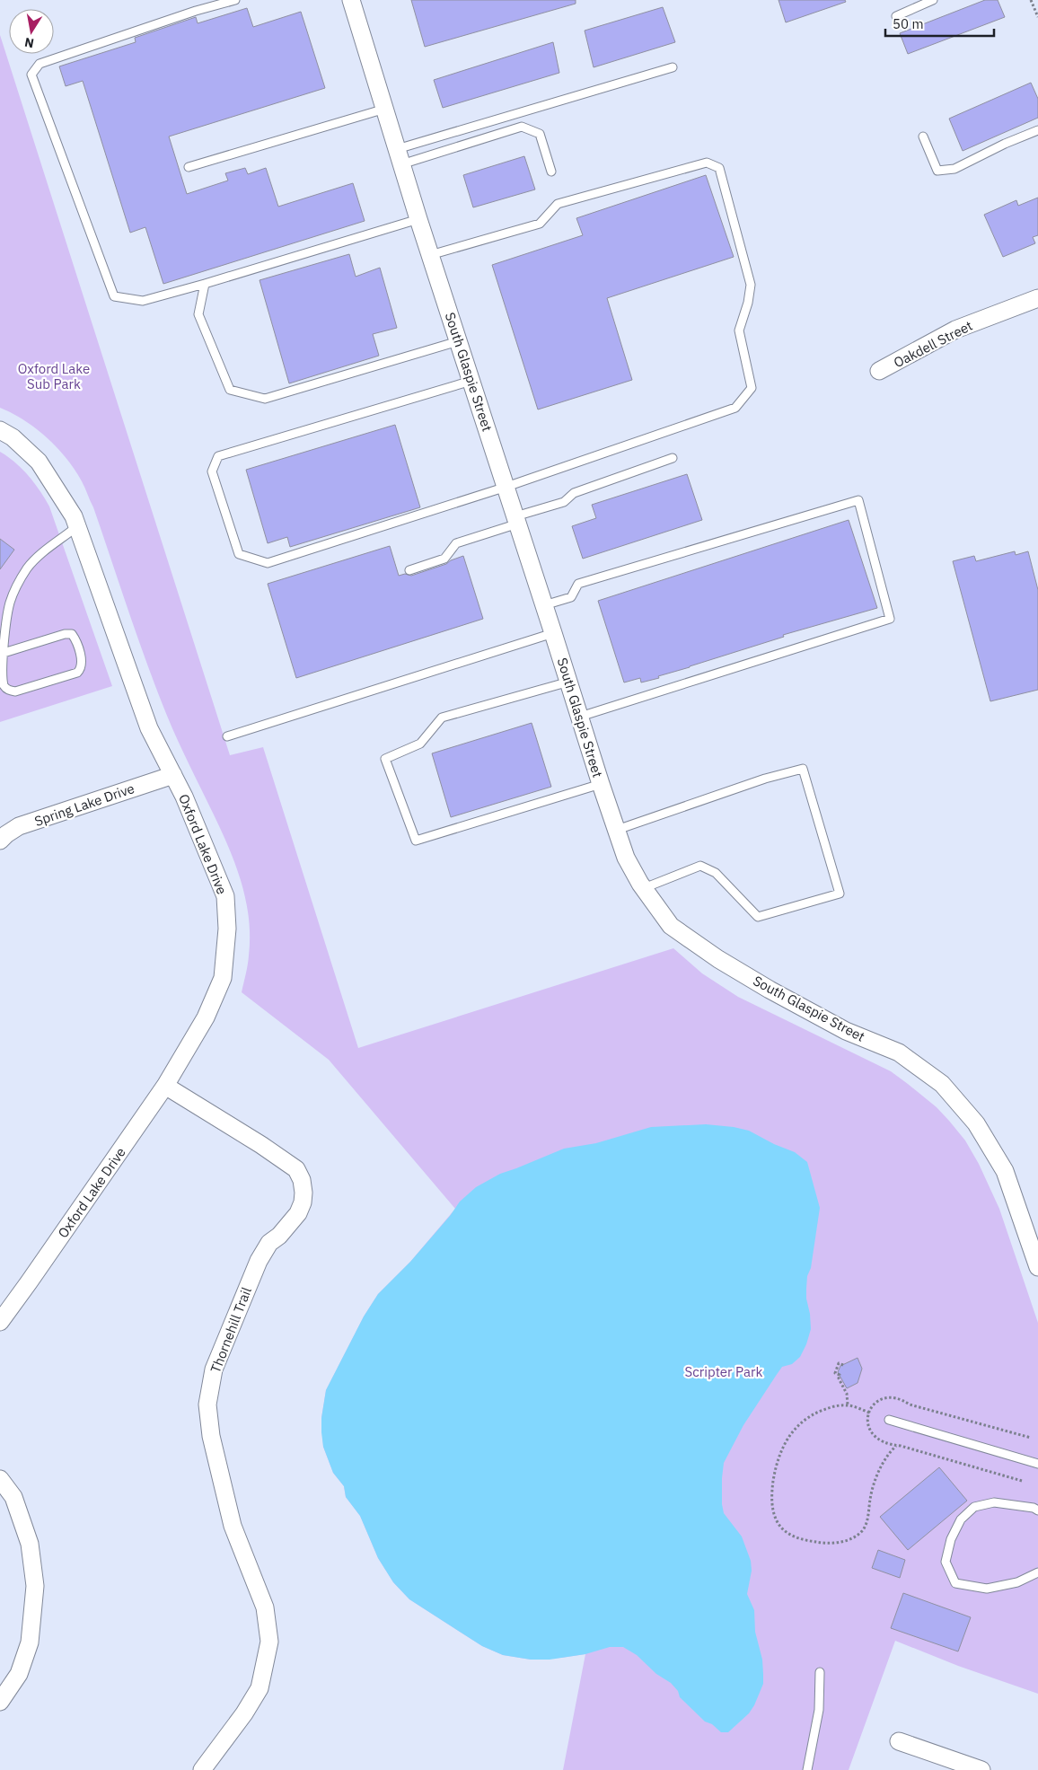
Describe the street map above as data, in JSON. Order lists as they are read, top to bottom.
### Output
{
  "streets": {
    "street": [
      "Oakdell Street",
      "South Glaspie Street",
      "Spring Lake Drive",
      "Oxford Lake Drive",
      "Thornehill Trail"
    ]
  },
  "crossings": [
    ["Spring Lake Drive", "Oxford Lake Drive"],
    ["Oxford Lake Drive", "Thornehill Trail"]
  ],
  "parks": ["Oxford Lake Sub Park", "Scripter Park"],
  "scale_bar": "50 m",
  "north": "bottom"
}
